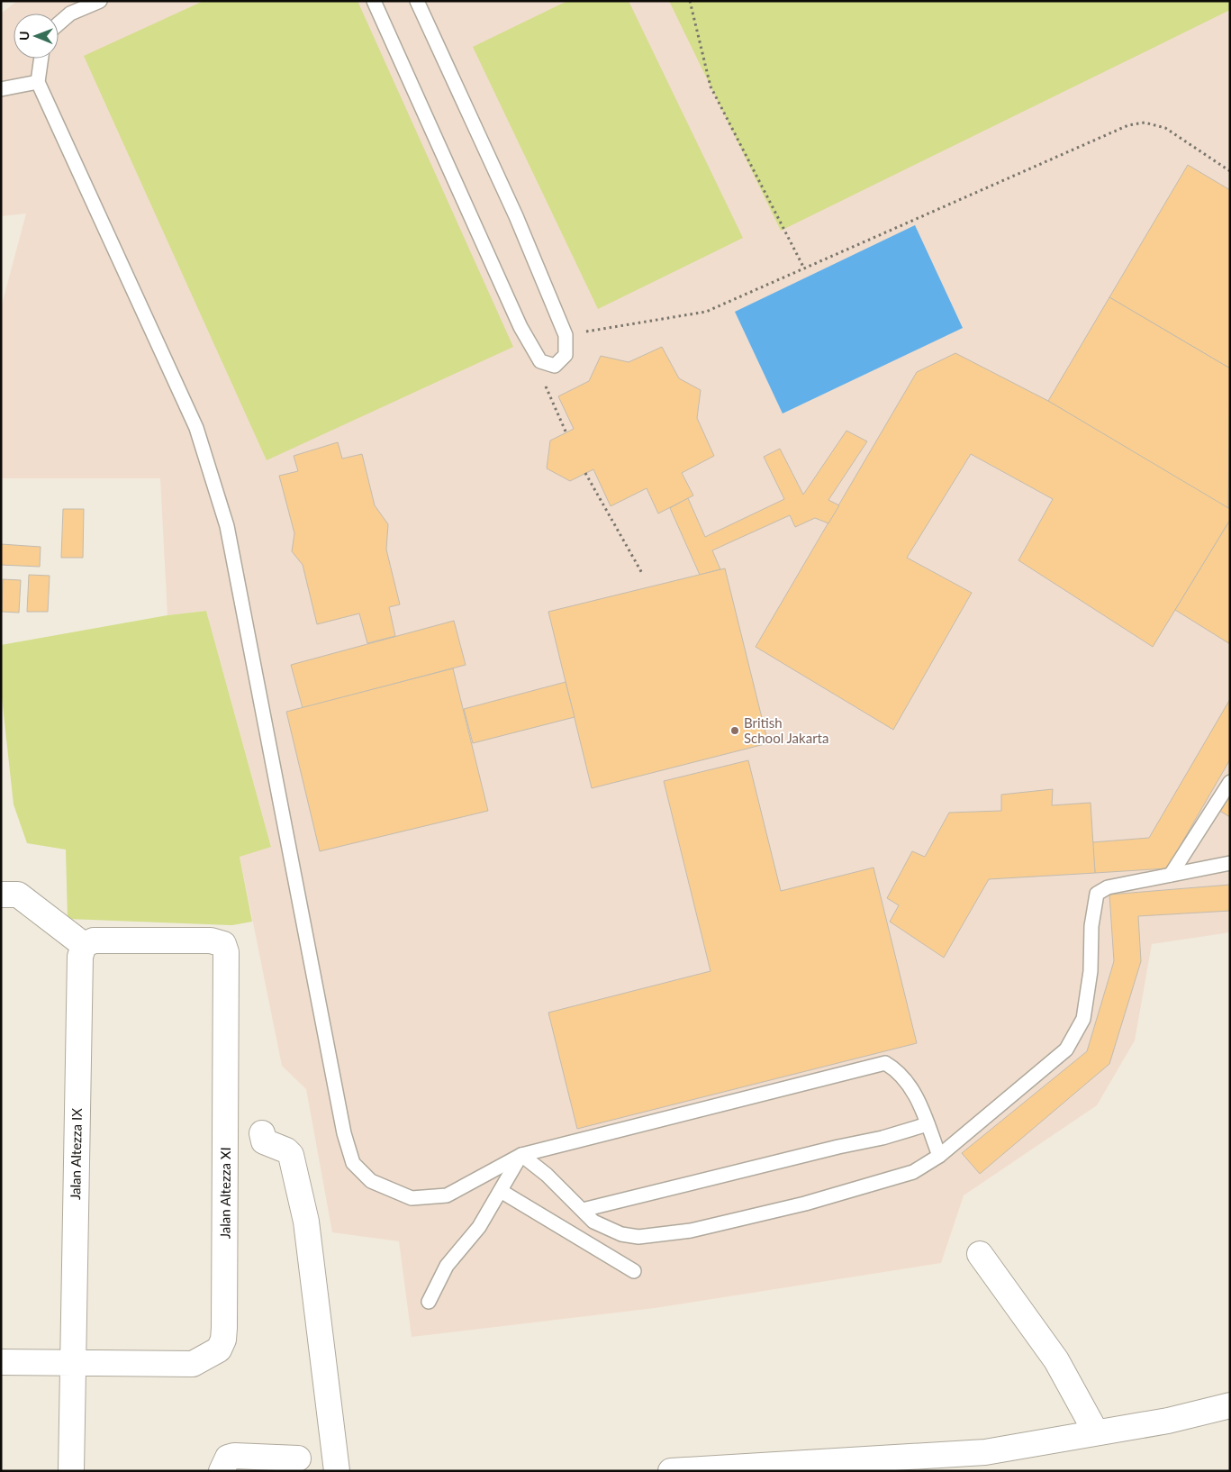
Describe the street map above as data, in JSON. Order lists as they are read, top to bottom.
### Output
{
  "streets": {
    "street": ["Jalan Altezza IX", "Jalan Altezza XI"]
  },
  "crossings": [
    ["Jalan Altezza IX", "Jalan Altezza XI"]
  ],
  "places": ["British School Jakarta"],
  "north": "left"
}
